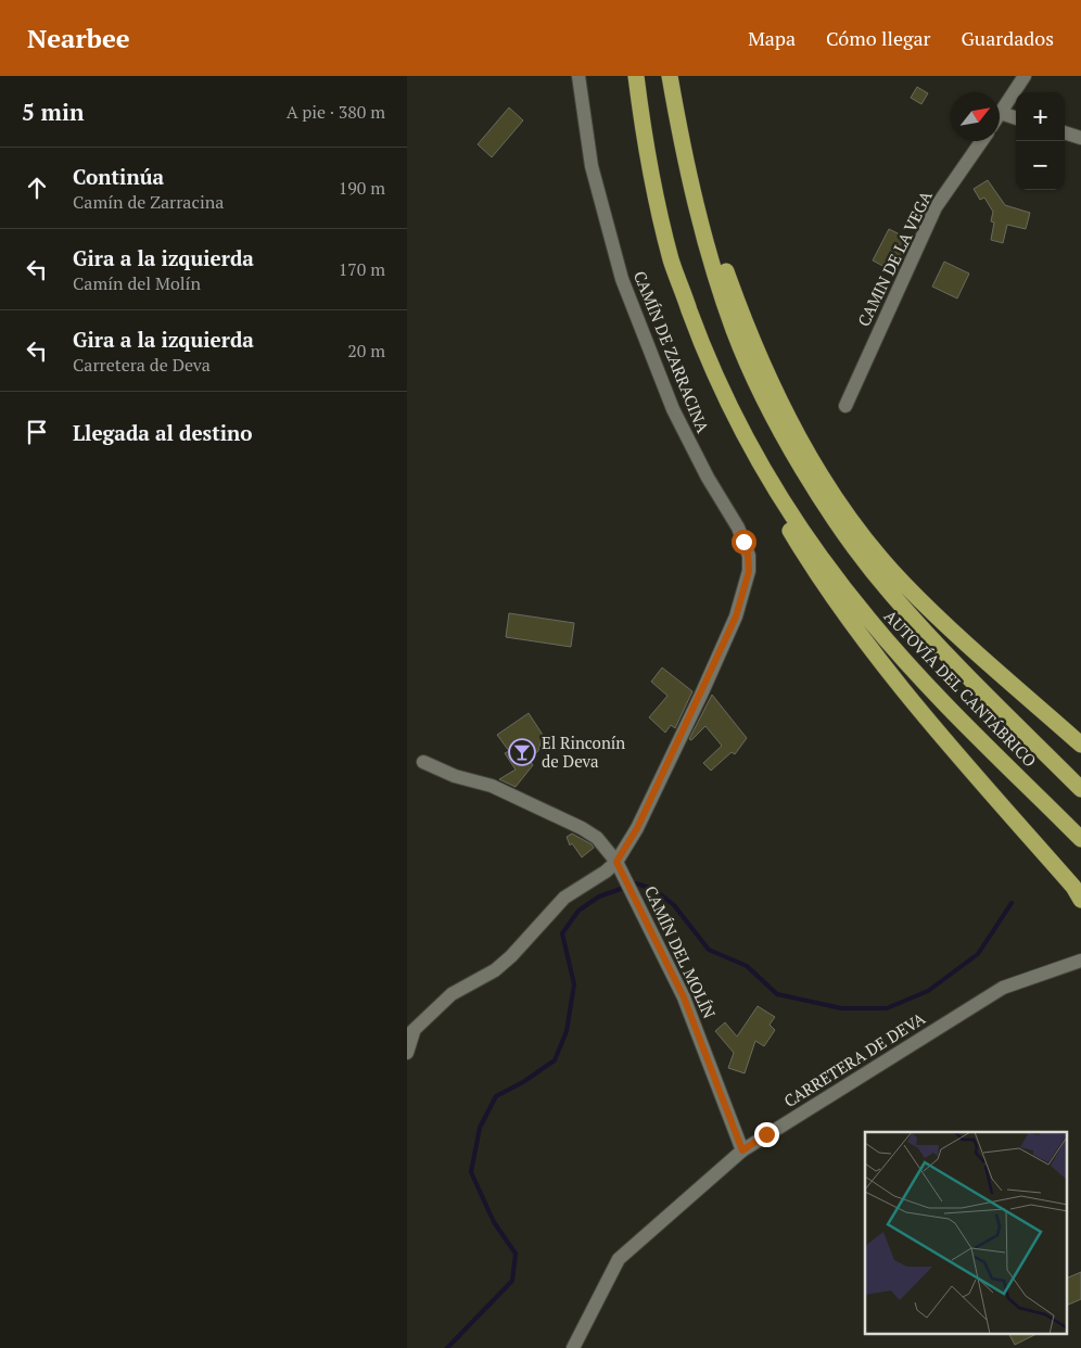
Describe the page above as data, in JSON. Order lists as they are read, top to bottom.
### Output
{
  "streets": {
    "highway": ["AUTOVÍA DEL CANTÁBRICO"],
    "street": [
      "CAMIN DE LA VEGA",
      "CAMÍN DE ZARRACINA",
      "CAMÍN DEL MOLÍN",
      "CARRETERA DE DEVA"
    ]
  },
  "crossings": [
    ["CAMÍN DE ZARRACINA", "CAMÍN DEL MOLÍN"],
    ["CAMÍN DEL MOLÍN", "CARRETERA DE DEVA"]
  ],
  "places": {
    "bar": ["El Rinconín de Deva"]
  },
  "north": "top right",
  "page": {
    "header": "Nearbee",
    "nav": ["Mapa", "Cómo llegar", "Guardados"],
    "heading": ["5 min", "A pie · 380 m"],
    "map_buttons": ["+", "−"],
    "list": [
      ["Continúa", "Camín de Zarracina", "190 m"],
      ["Gira a la izquierda", "Camín del Molín", "170 m"],
      ["Gira a la izquierda", "Carretera de Deva", "20 m"],
      "Llegada al destino"
    ]
  }
}
